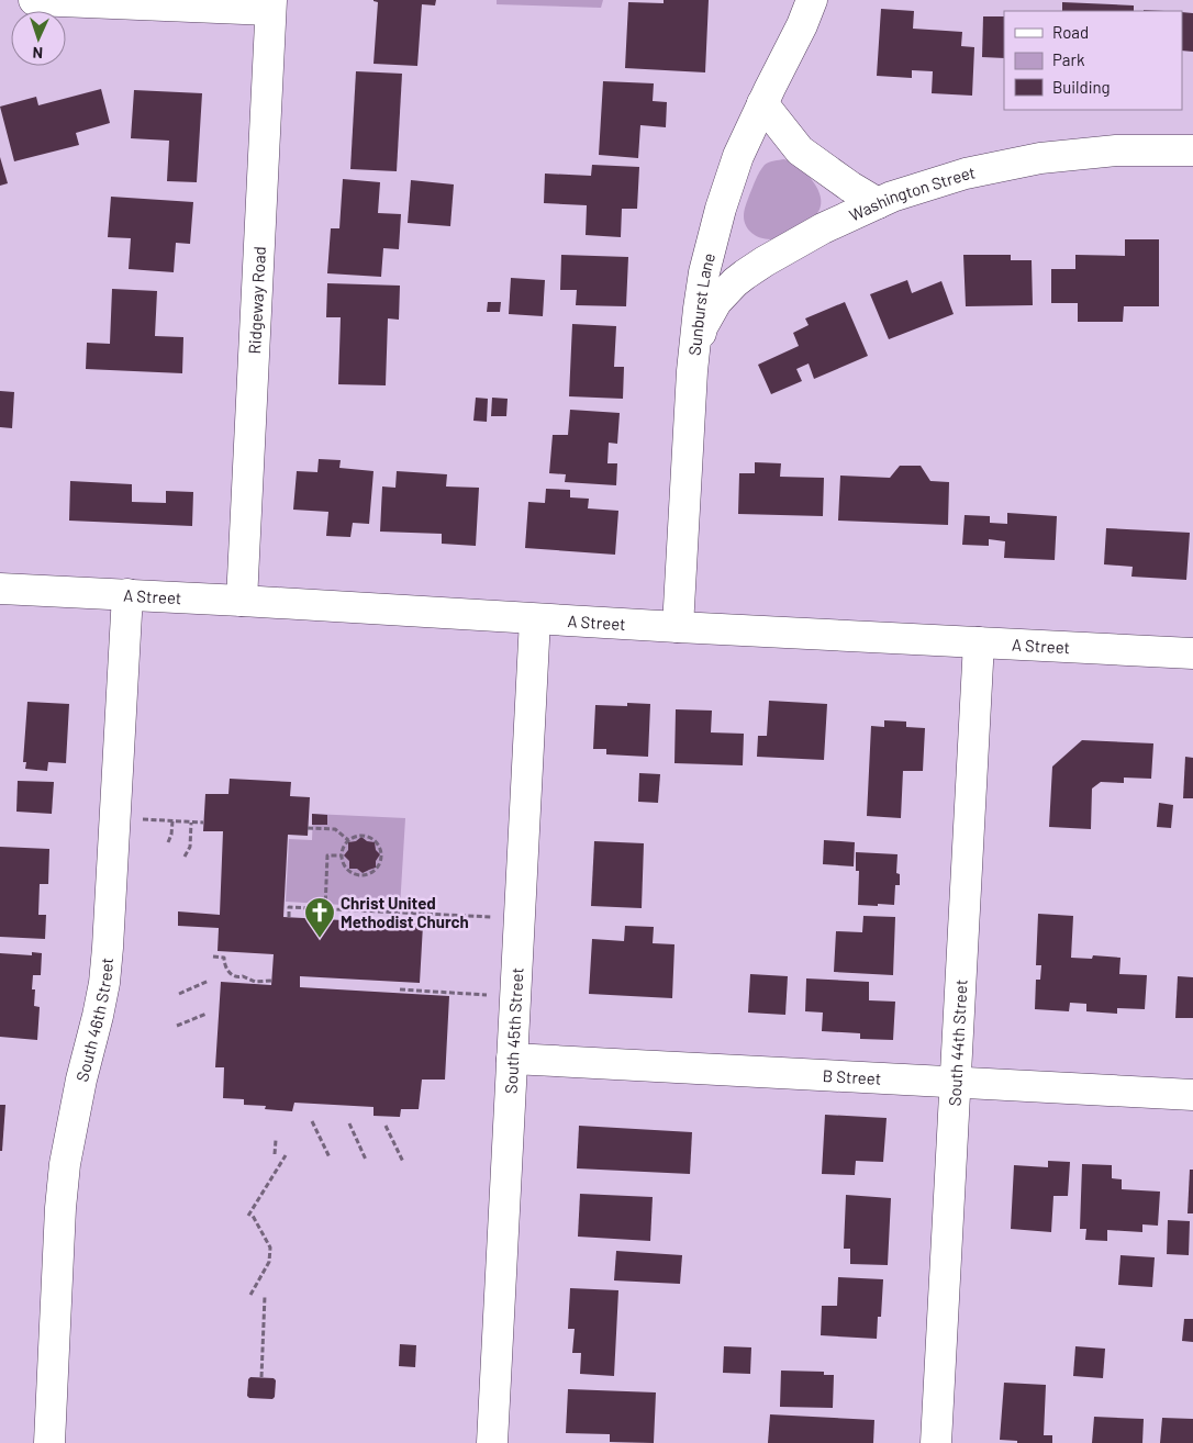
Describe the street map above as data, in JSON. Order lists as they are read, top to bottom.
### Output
{
  "streets": {
    "street": [
      "Washington Street",
      "Ridgeway Road",
      "Sunburst Lane",
      "A Street",
      "South 46th Street",
      "South 45th Street",
      "South 44th Street",
      "B Street"
    ]
  },
  "crossings": [
    ["Washington Street", "Sunburst Lane"],
    ["Ridgeway Road", "A Street"],
    ["Sunburst Lane", "A Street"],
    ["A Street", "South 46th Street"],
    ["A Street", "South 45th Street"],
    ["A Street", "South 44th Street"],
    ["South 45th Street", "B Street"],
    ["South 44th Street", "B Street"]
  ],
  "places": {
    "church": ["Christ United Methodist Church"]
  },
  "legend": ["Road", "Park", "Building"],
  "north": "bottom"
}
